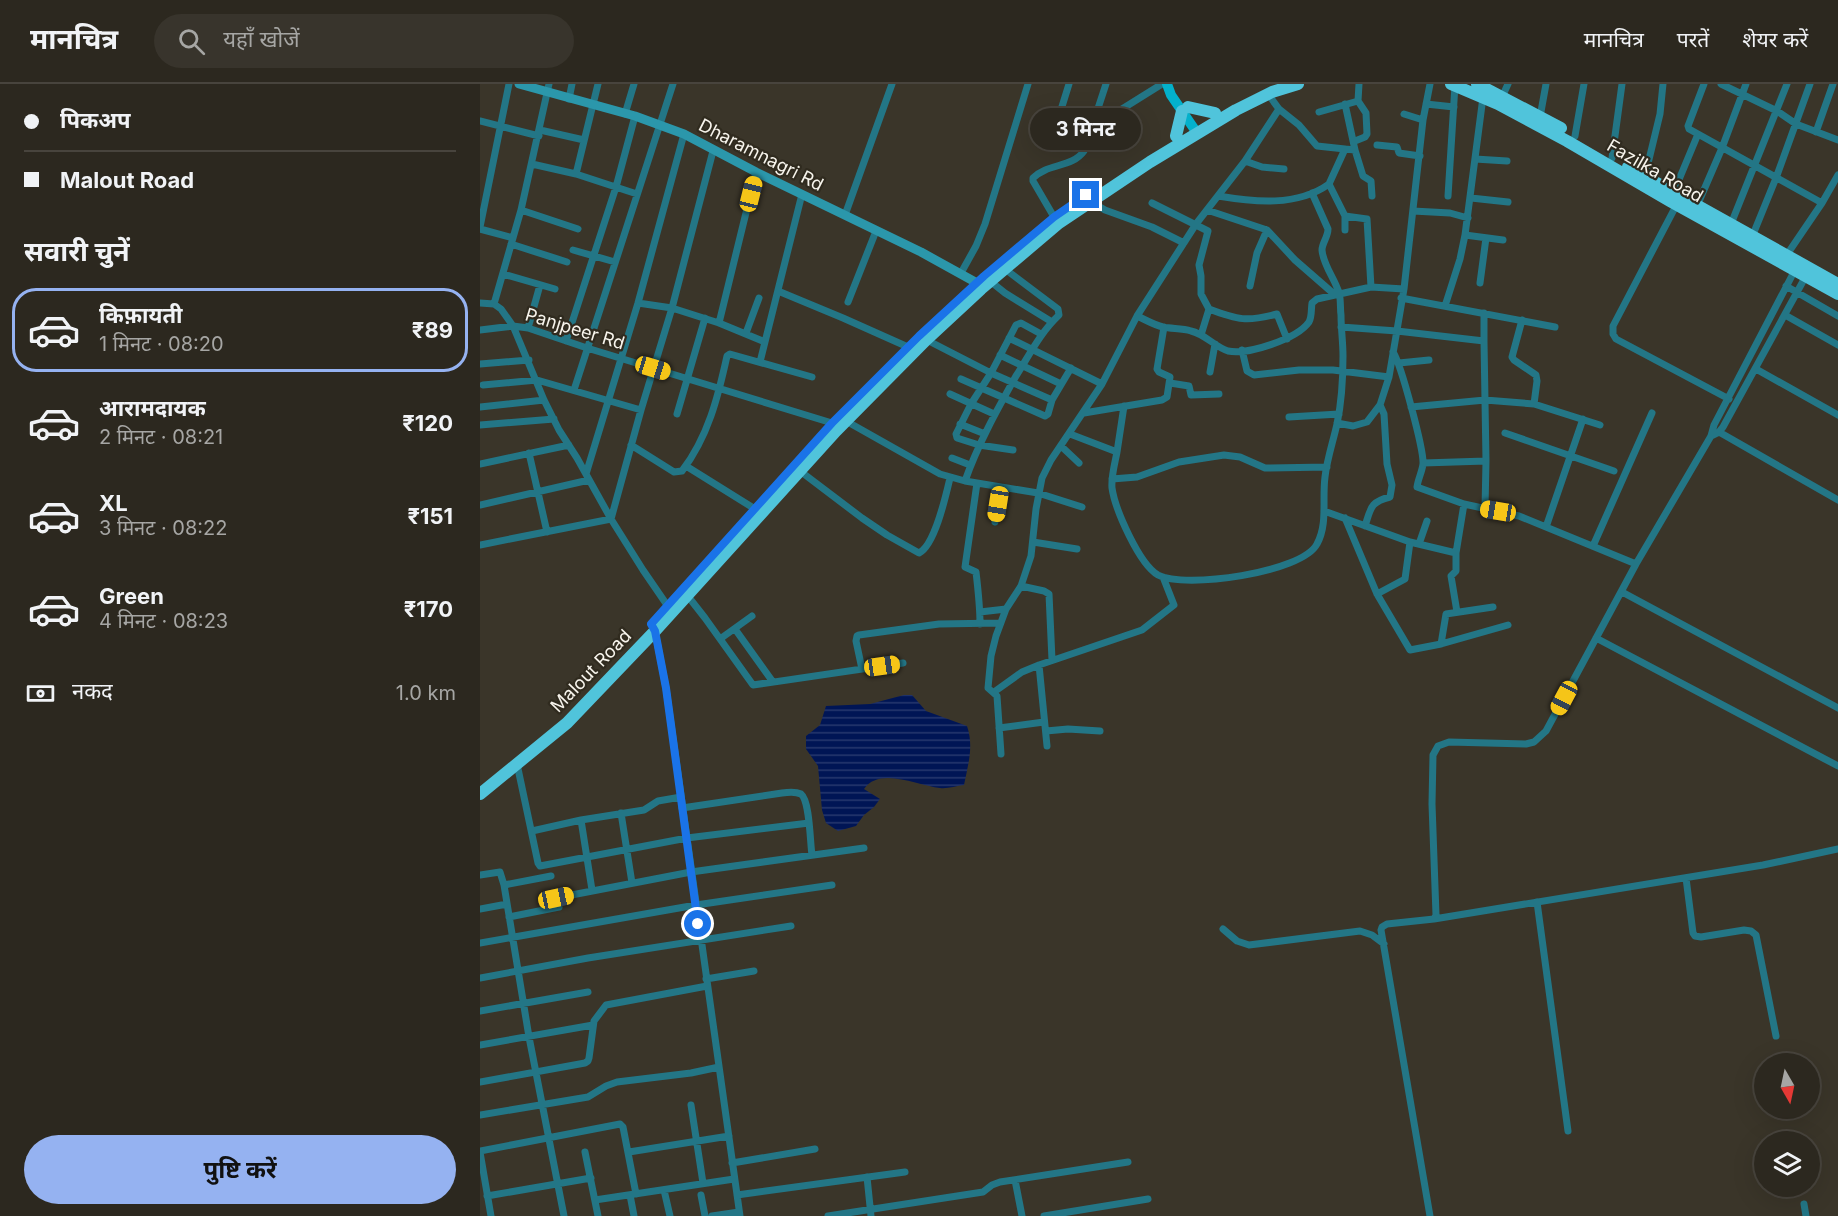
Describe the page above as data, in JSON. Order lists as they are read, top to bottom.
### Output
{
  "streets": {
    "highway": ["Fazilka Road", "Malout Road"],
    "street": ["Dharamnagri Rd", "Panjpeer Rd"]
  },
  "crossings": [
    ["Dharamnagri Rd", "Malout Road"],
    ["Panjpeer Rd", "Malout Road"]
  ],
  "north": "bottom",
  "page": {
    "header": "मानचित्र",
    "search": "यहाँ खोजें",
    "nav": ["मानचित्र", "परतें", "शेयर करें"],
    "banner": ["पिकअप", "Malout Road"],
    "bubble": "3 मिनट",
    "heading": "सवारी चुनें",
    "list": [
      {
        "name": "किफ़ायती",
        "note": "1 मिनट · 08:20",
        "value": "₹89"
      },
      {
        "name": "आरामदायक",
        "note": "2 मिनट · 08:21",
        "value": "₹120"
      },
      {
        "name": "XL",
        "note": "3 मिनट · 08:22",
        "value": "₹151"
      },
      {
        "name": "Green",
        "note": "4 मिनट · 08:23",
        "value": "₹170"
      }
    ],
    "pay": ["नकद", "1.0 km"],
    "buttons": "पुष्टि करें"
  }
}
